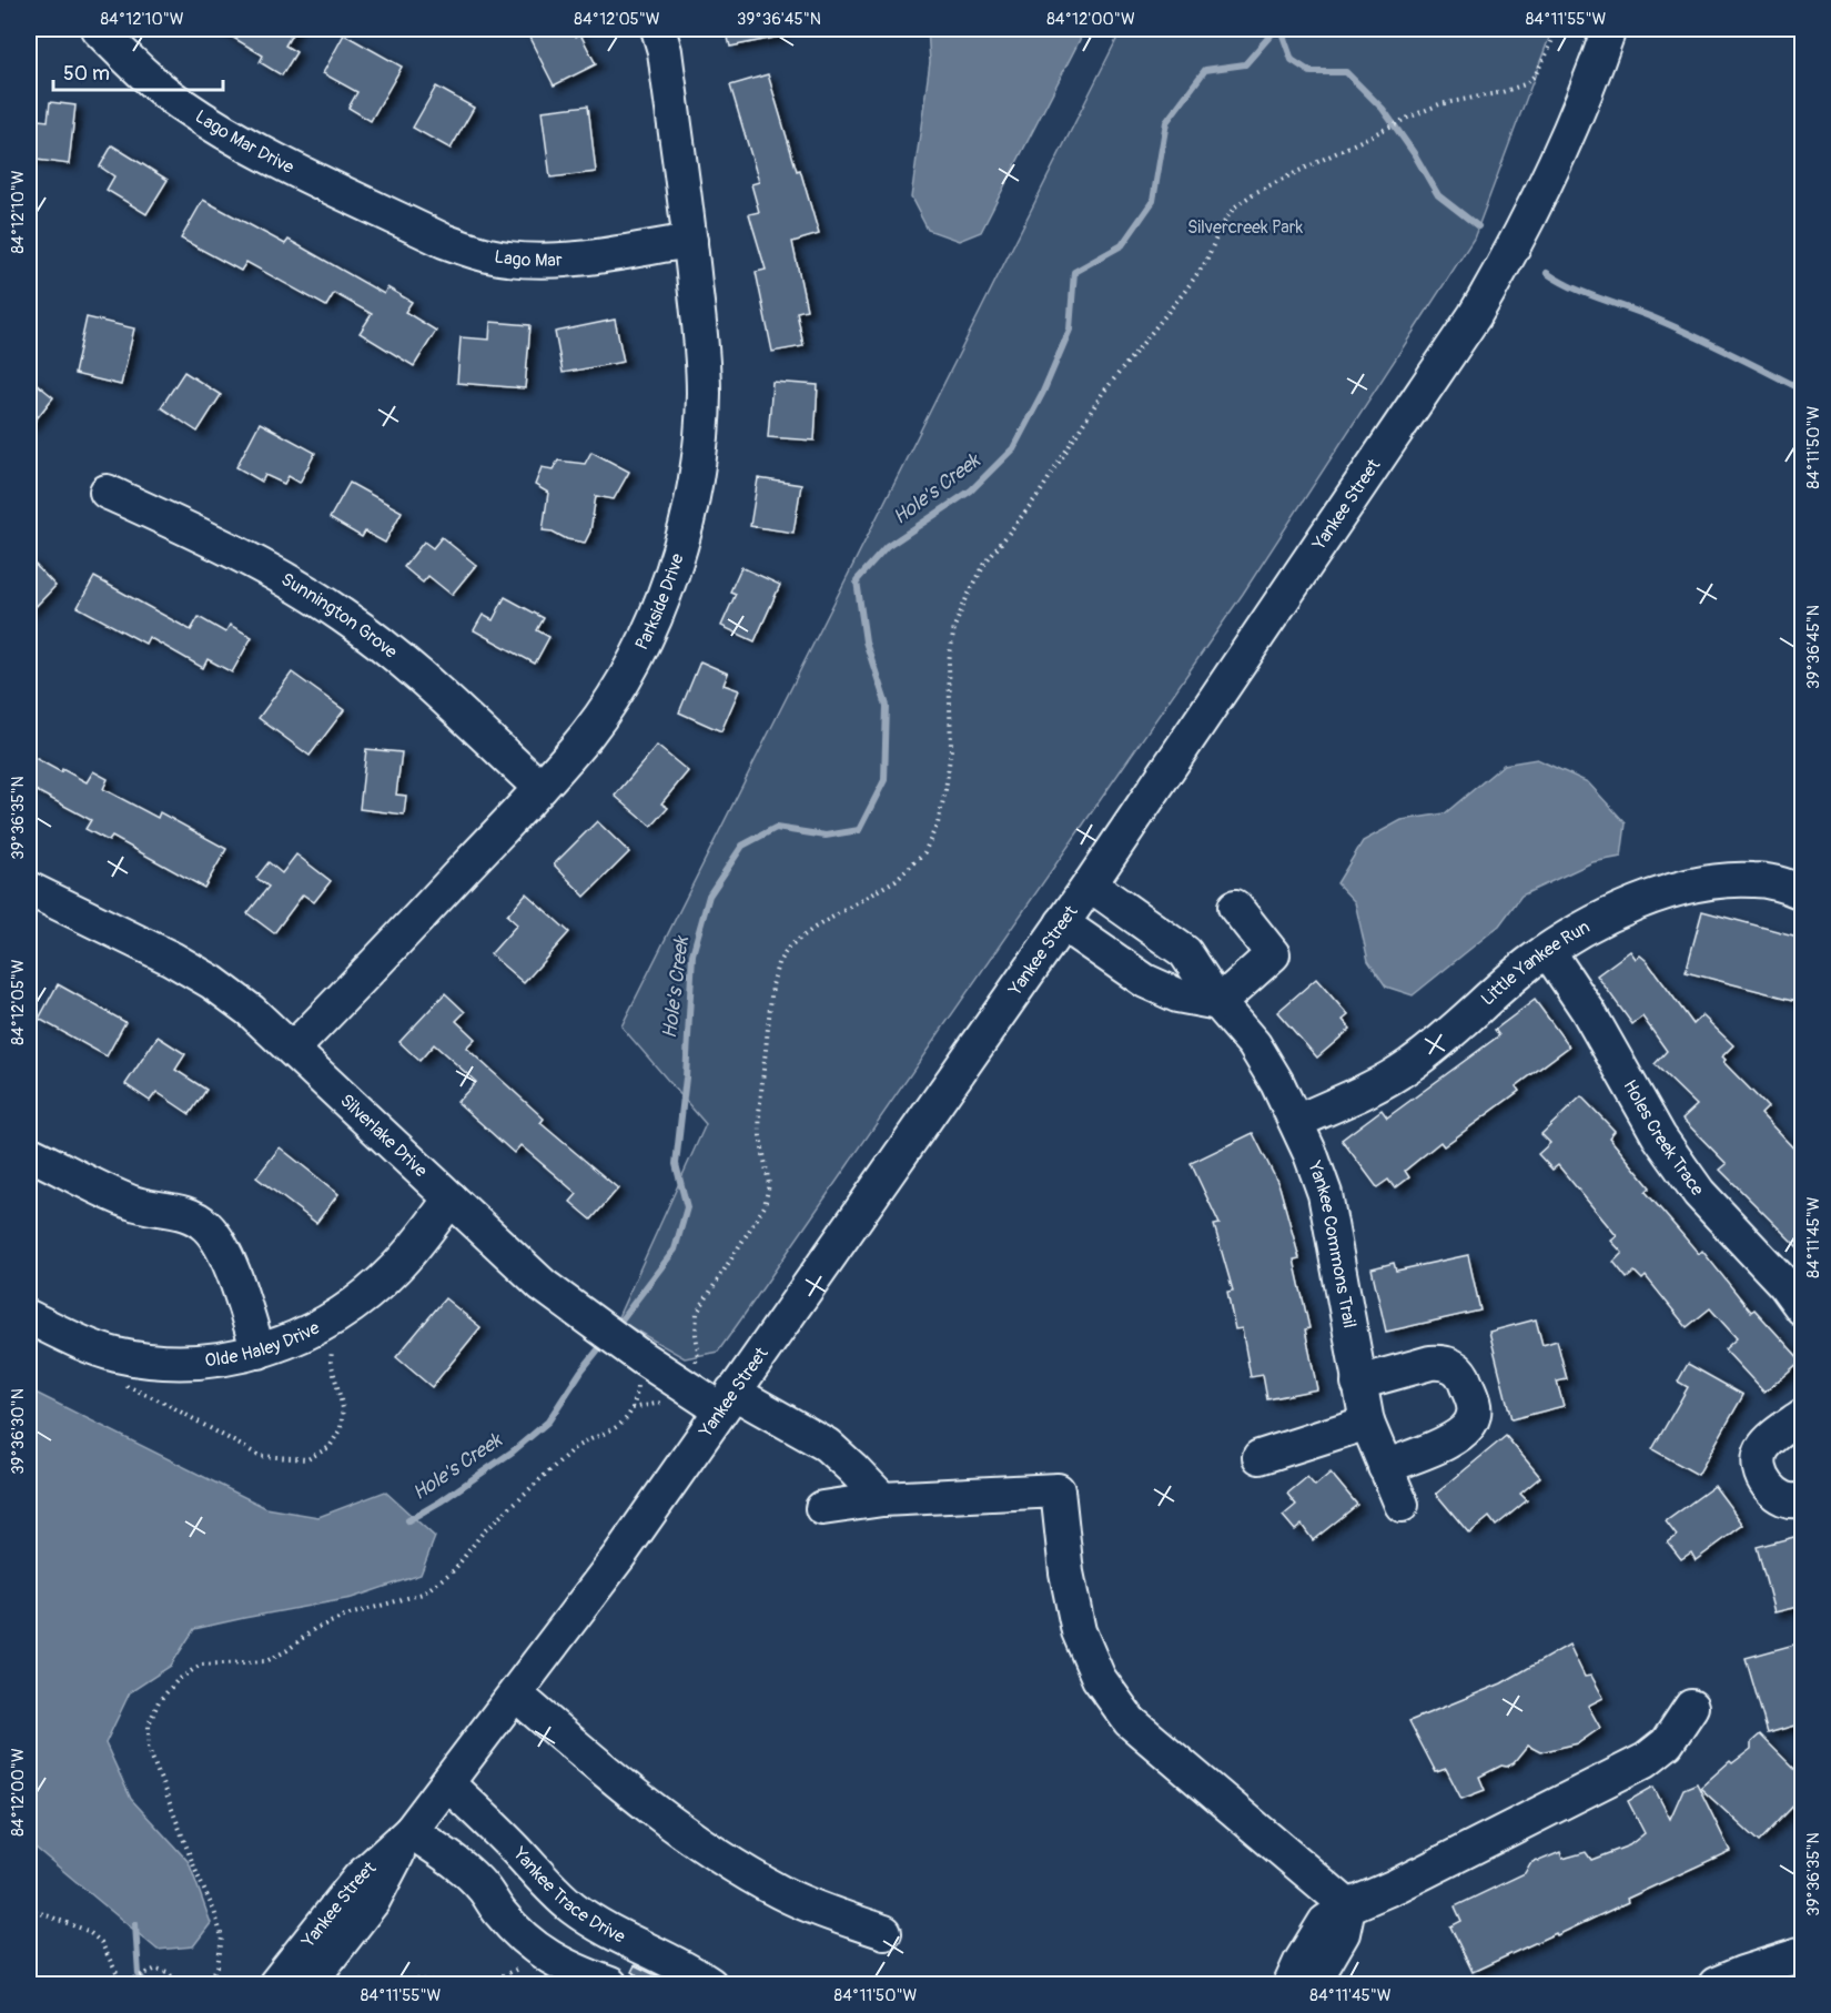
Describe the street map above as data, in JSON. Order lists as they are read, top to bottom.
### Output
{
  "streets": {
    "street": [
      "Lago Mar Drive",
      "Lago Mar",
      "Yankee Street",
      "Parkside Drive",
      "Sunnington Grove",
      "Little Yankee Run",
      "Silverlake Drive",
      "Holes Creek Trace",
      "Yankee Commons Trail",
      "Olde Haley Drive",
      "Yankee Trace Drive"
    ]
  },
  "crossings": [
    ["Lago Mar Drive", "Lago Mar"],
    ["Lago Mar", "Parkside Drive"],
    ["Yankee Street", "Silverlake Drive"],
    ["Yankee Street", "Yankee Commons Trail"],
    ["Yankee Street", "Yankee Trace Drive"],
    ["Parkside Drive", "Sunnington Grove"],
    ["Parkside Drive", "Silverlake Drive"],
    ["Little Yankee Run", "Holes Creek Trace"],
    ["Little Yankee Run", "Yankee Commons Trail"],
    ["Silverlake Drive", "Olde Haley Drive"]
  ],
  "water": ["Hole's Creek"],
  "parks": ["Silvercreek Park"],
  "scale_bar": "50 m",
  "coordinates": [
    "84°12'10\"W",
    "84°12'05\"W",
    "39°36'45\"N",
    "84°12'00\"W",
    "84°11'55\"W",
    "84°11'50\"W",
    "39°36'35\"N",
    "84°11'45\"W",
    "39°36'30\"N"
  ]
}
